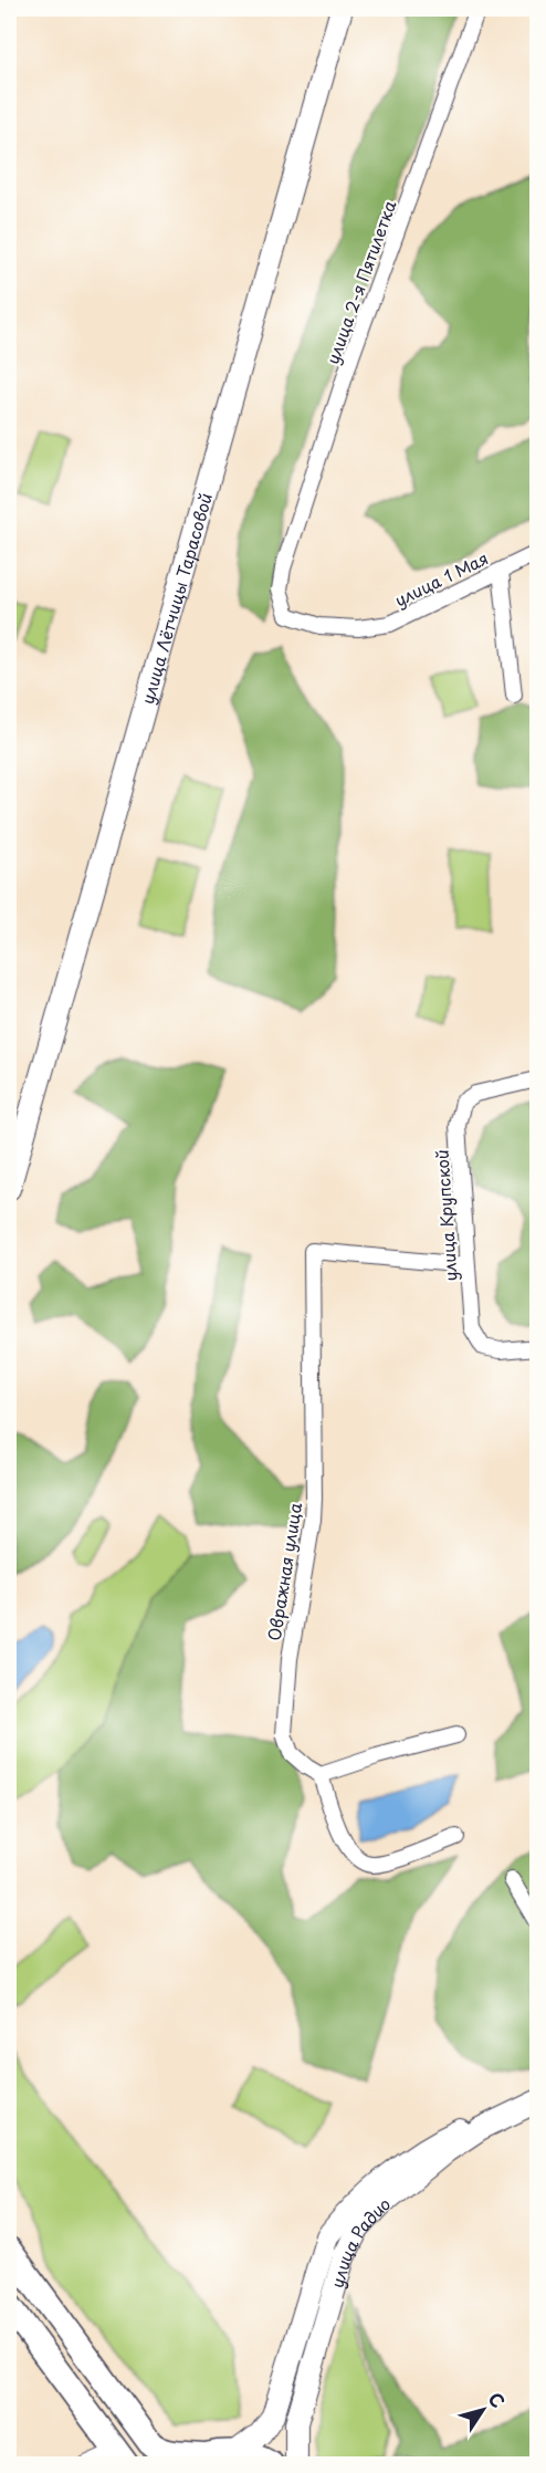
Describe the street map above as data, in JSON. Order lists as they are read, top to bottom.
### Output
{
  "streets": {
    "main road": ["улица Лётчицы Тарасовой", "улица Радио"],
    "street": [
      "улица 2-я Пятилетка",
      "улица 1 Мая",
      "улица Крупской",
      "Овражная улица"
    ]
  },
  "crossings": [
    ["улица 2-я Пятилетка", "улица 1 Мая"],
    ["улица Крупской", "Овражная улица"]
  ],
  "north": "top right"
}
